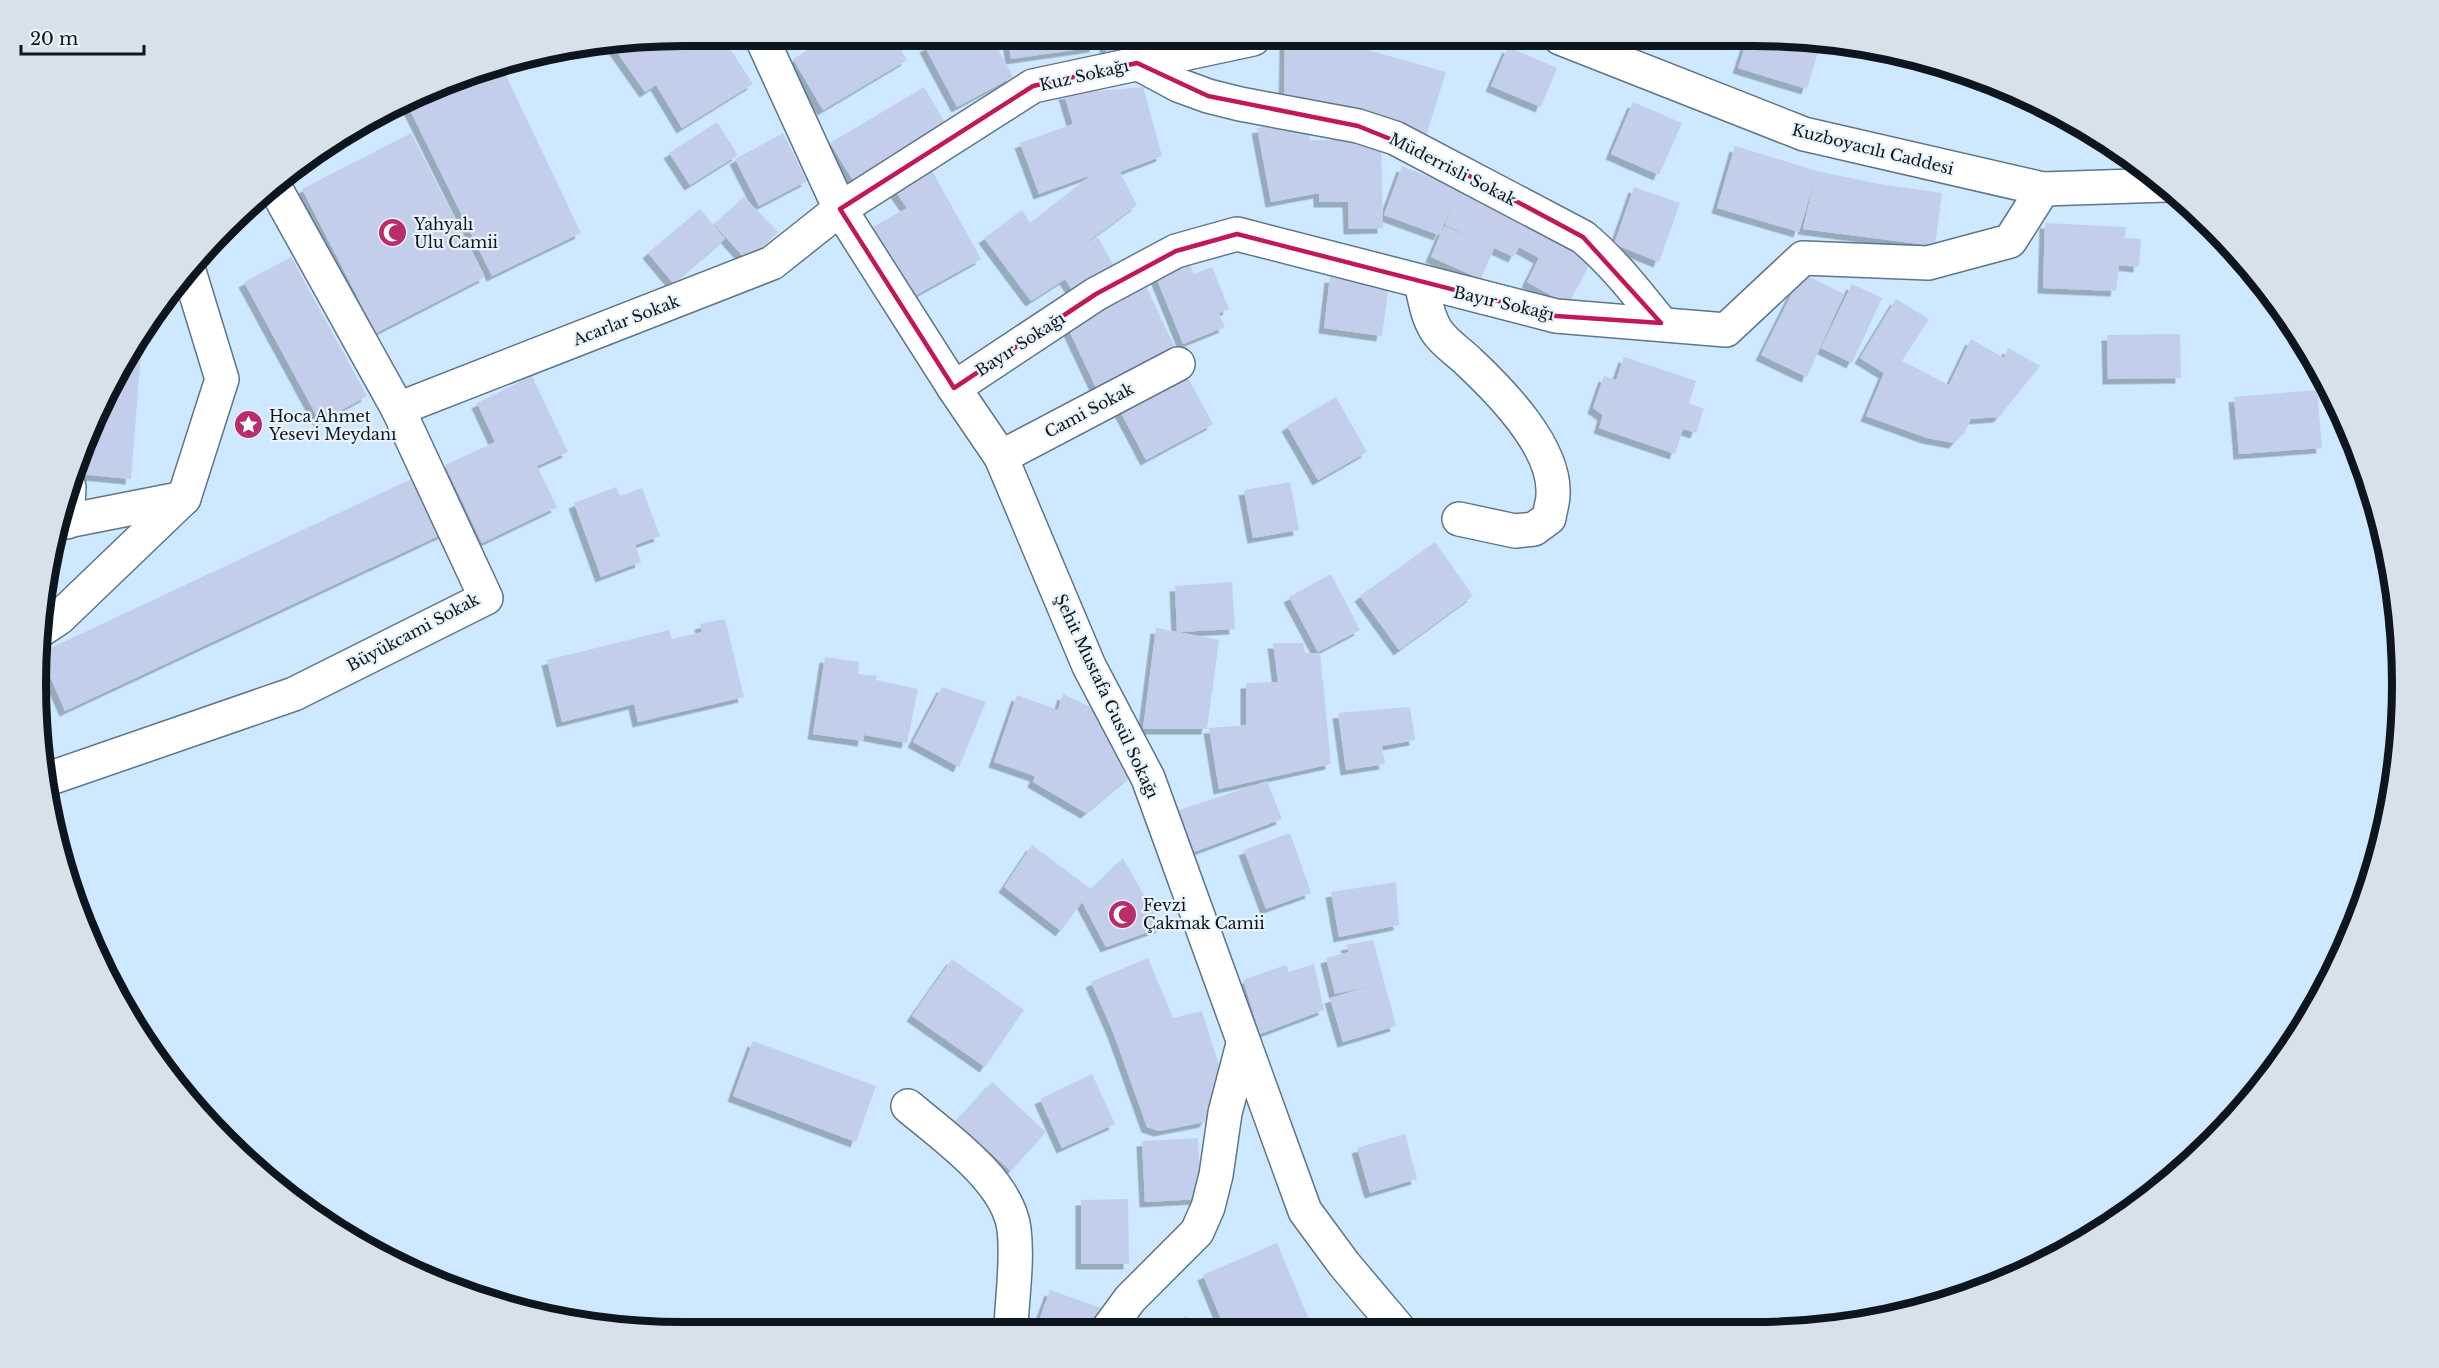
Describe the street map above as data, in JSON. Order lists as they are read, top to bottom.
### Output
{
  "streets": {
    "street": [
      "Kuz Sokağı",
      "Kuzboyacılı Caddesi",
      "Müderrisli Sokak",
      "Bayır Sokağı",
      "Acarlar Sokak",
      "Cami Sokak",
      "Büyükcami Sokak",
      "Şehit Mustafa Gusül Sokağı"
    ]
  },
  "crossings": [
    ["Kuz Sokağı", "Müderrisli Sokak"],
    ["Kuz Sokağı", "Acarlar Sokak"],
    ["Kuz Sokağı", "Şehit Mustafa Gusül Sokağı"],
    ["Kuzboyacılı Caddesi", "Bayır Sokağı"],
    ["Müderrisli Sokak", "Bayır Sokağı"],
    ["Bayır Sokağı", "Şehit Mustafa Gusül Sokağı"],
    ["Acarlar Sokak", "Büyükcami Sokak"],
    ["Acarlar Sokak", "Şehit Mustafa Gusül Sokağı"],
    ["Cami Sokak", "Şehit Mustafa Gusül Sokağı"]
  ],
  "places": {
    "mosque": ["Yahyalı Ulu Camii", "Fevzi Çakmak Camii"],
    "place": ["Hoca Ahmet Yesevi Meydanı"]
  },
  "scale_bar": "20 m"
}
